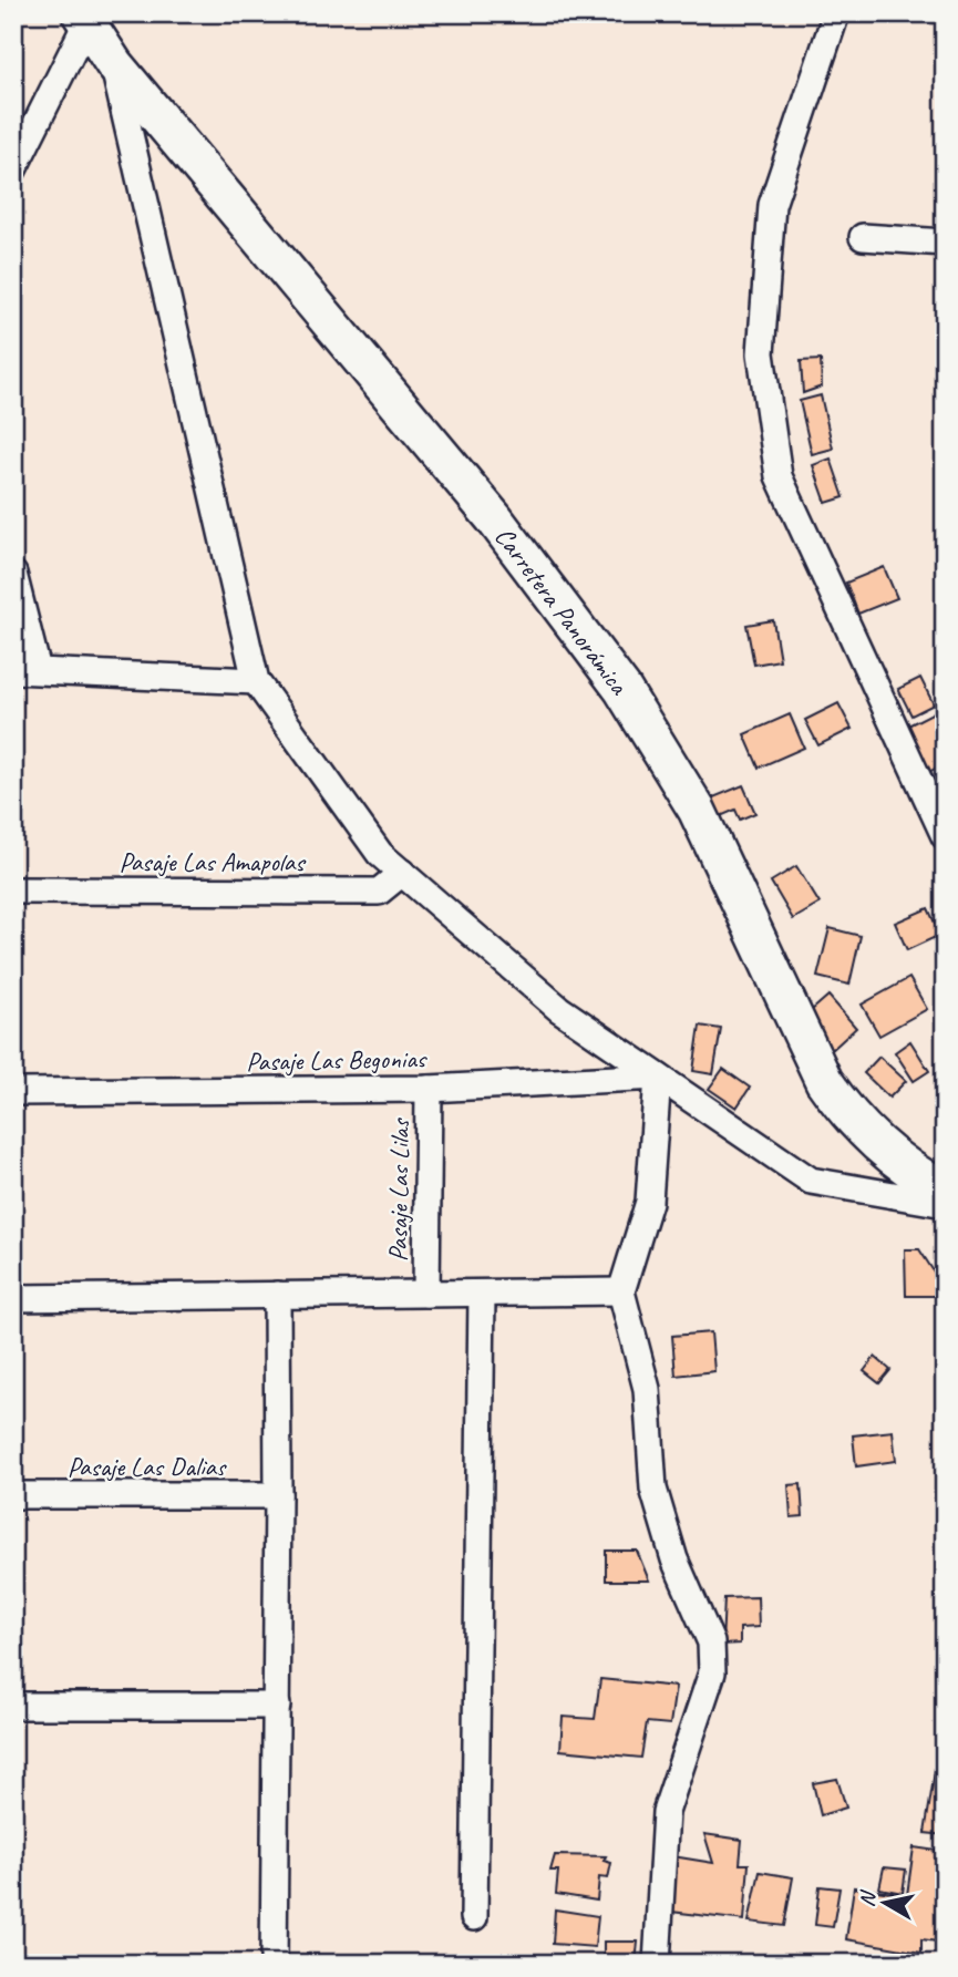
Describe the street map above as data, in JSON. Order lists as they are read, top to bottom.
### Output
{
  "streets": {
    "street": [
      "Carretera Panorámica",
      "Pasaje Las Amapolas",
      "Pasaje Las Begonias",
      "Pasaje Las Lilas",
      "Pasaje Las Dalias"
    ]
  },
  "crossings": [
    ["Pasaje Las Begonias", "Pasaje Las Lilas"]
  ],
  "north": "left"
}
